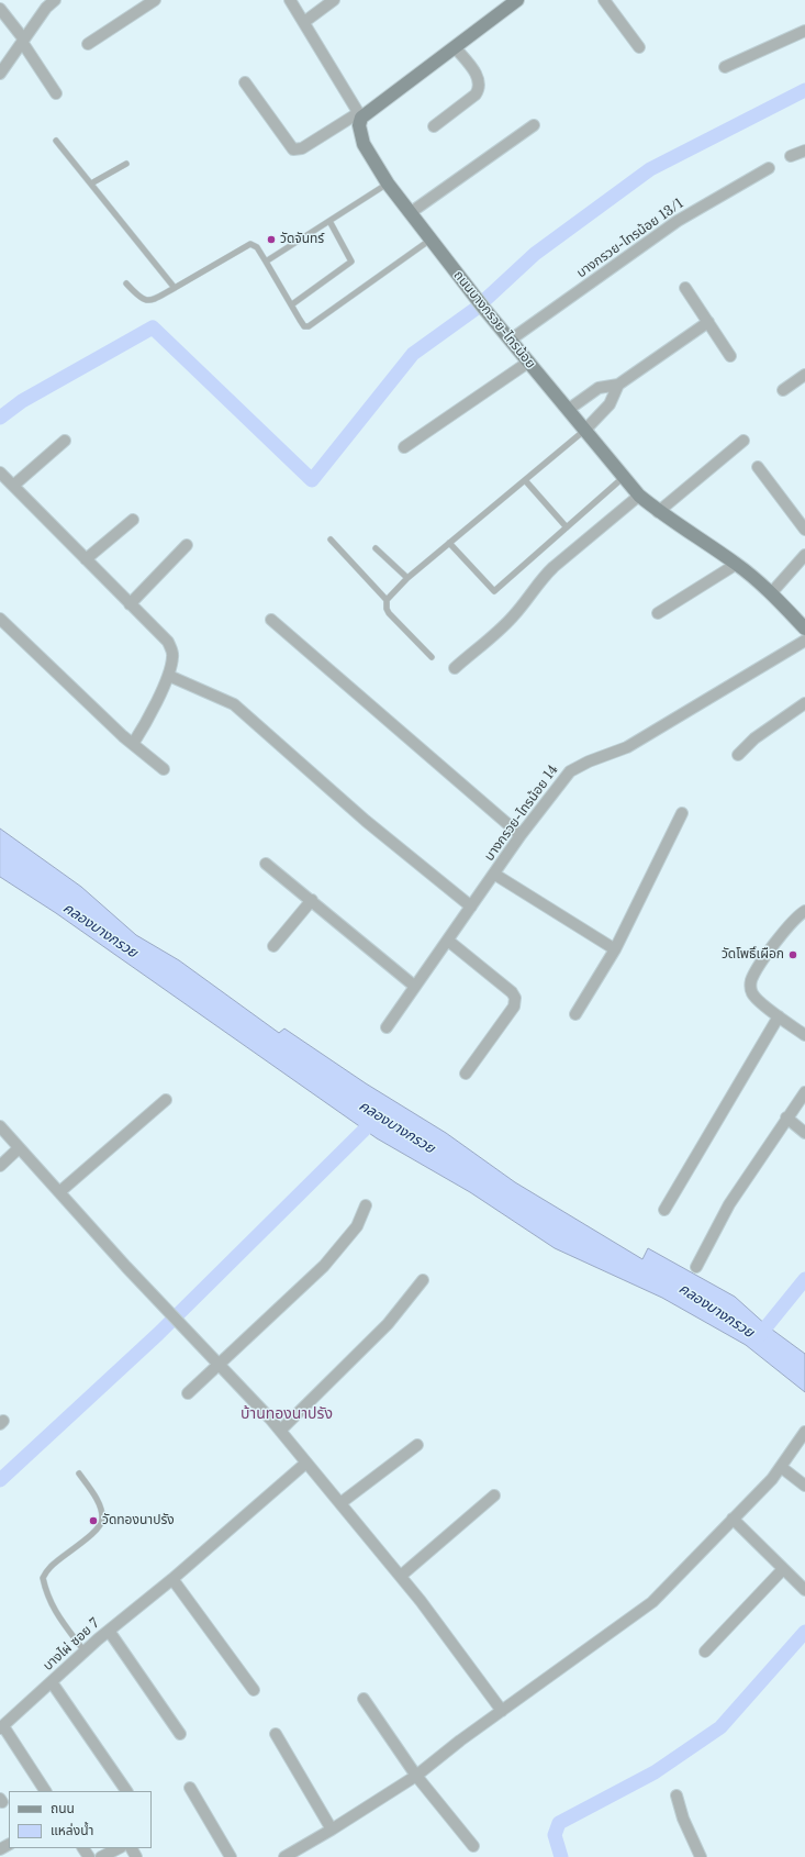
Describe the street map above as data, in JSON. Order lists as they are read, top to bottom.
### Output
{
  "streets": {
    "main road": ["ถนนบางกรวย-ไทรน้อย"],
    "street": ["บางกรวย-ไทรน้อย 13/1", "บางกรวย-ไทรน้อย 14", "บางไผ่ ซอย 7"]
  },
  "crossings": [
    ["บางกรวย-ไทรน้อย 13/1", "ถนนบางกรวย-ไทรน้อย"]
  ],
  "districts": ["บ้านทองนาปรัง"],
  "water": ["คลองบางกรวย"],
  "places": ["วัดจันทร์", "วัดโพธิ์เผือก", "วัดทองนาปรัง"],
  "legend": ["ถนน", "แหล่งน้ำ"]
}
